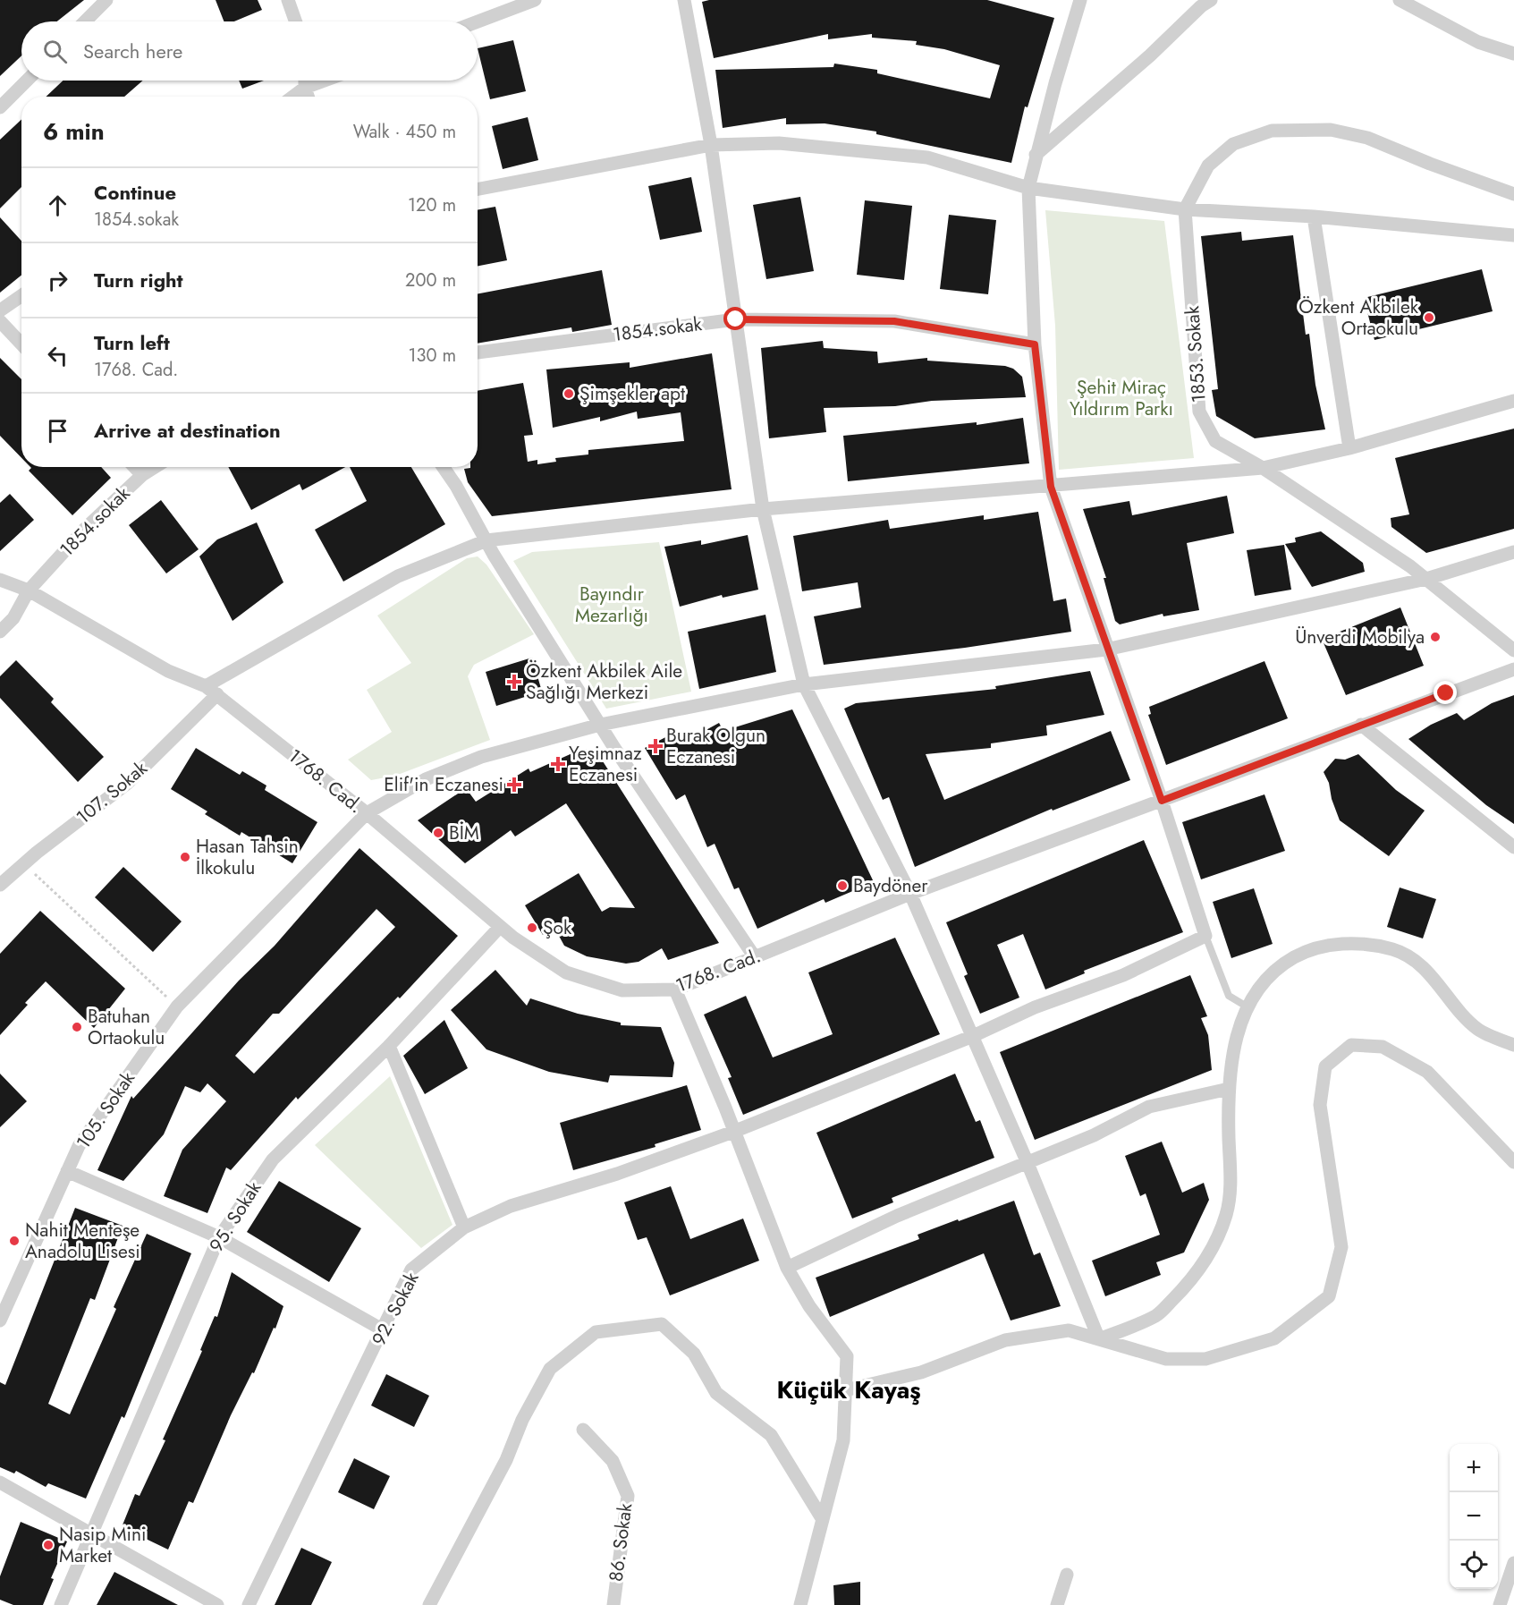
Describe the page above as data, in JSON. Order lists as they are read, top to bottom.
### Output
{
  "streets": {
    "street": [
      "1854.sokak",
      "1853. Sokak",
      "1768. Cad.",
      "107. Sokak",
      "105. Sokak",
      "95. Sokak",
      "92. Sokak",
      "86. Sokak"
    ]
  },
  "crossings": [
    ["1854.sokak", "1768. Cad."],
    ["1853. Sokak", "105. Sokak"],
    ["1768. Cad.", "107. Sokak"],
    ["1768. Cad.", "105. Sokak"],
    ["1768. Cad.", "95. Sokak"]
  ],
  "districts": ["Küçük Kayaş"],
  "parks": ["Şehit Miraç Yıldırım Parkı", "Bayındır Mezarlığı"],
  "places": {
    "other": [
      "Özkent Akbilek Ortaokulu",
      "Şimşekler apt",
      "Ünverdi Mobilya",
      "BİM",
      "Hasan Tahsin İlkokulu",
      "Baydöner",
      "Şok",
      "Batuhan Ortaokulu",
      "Nahit Menteşe Anadolu Lisesi",
      "Nasip Mini Market"
    ],
    "health": [
      "Özkent Akbilek Aile Sağlığı Merkezi",
      "Burak Olgun Eczanesi",
      "Yeşimnaz Eczanesi",
      "Elif'in Eczanesi"
    ]
  },
  "page": {
    "search": "Search here",
    "heading": ["6 min", "Walk · 450 m"],
    "list": [
      ["Continue", "1854.sokak", "120 m"],
      ["Turn right", "200 m"],
      ["Turn left", "1768. Cad.", "130 m"],
      "Arrive at destination"
    ],
    "map_buttons": ["+", "−"]
  }
}
